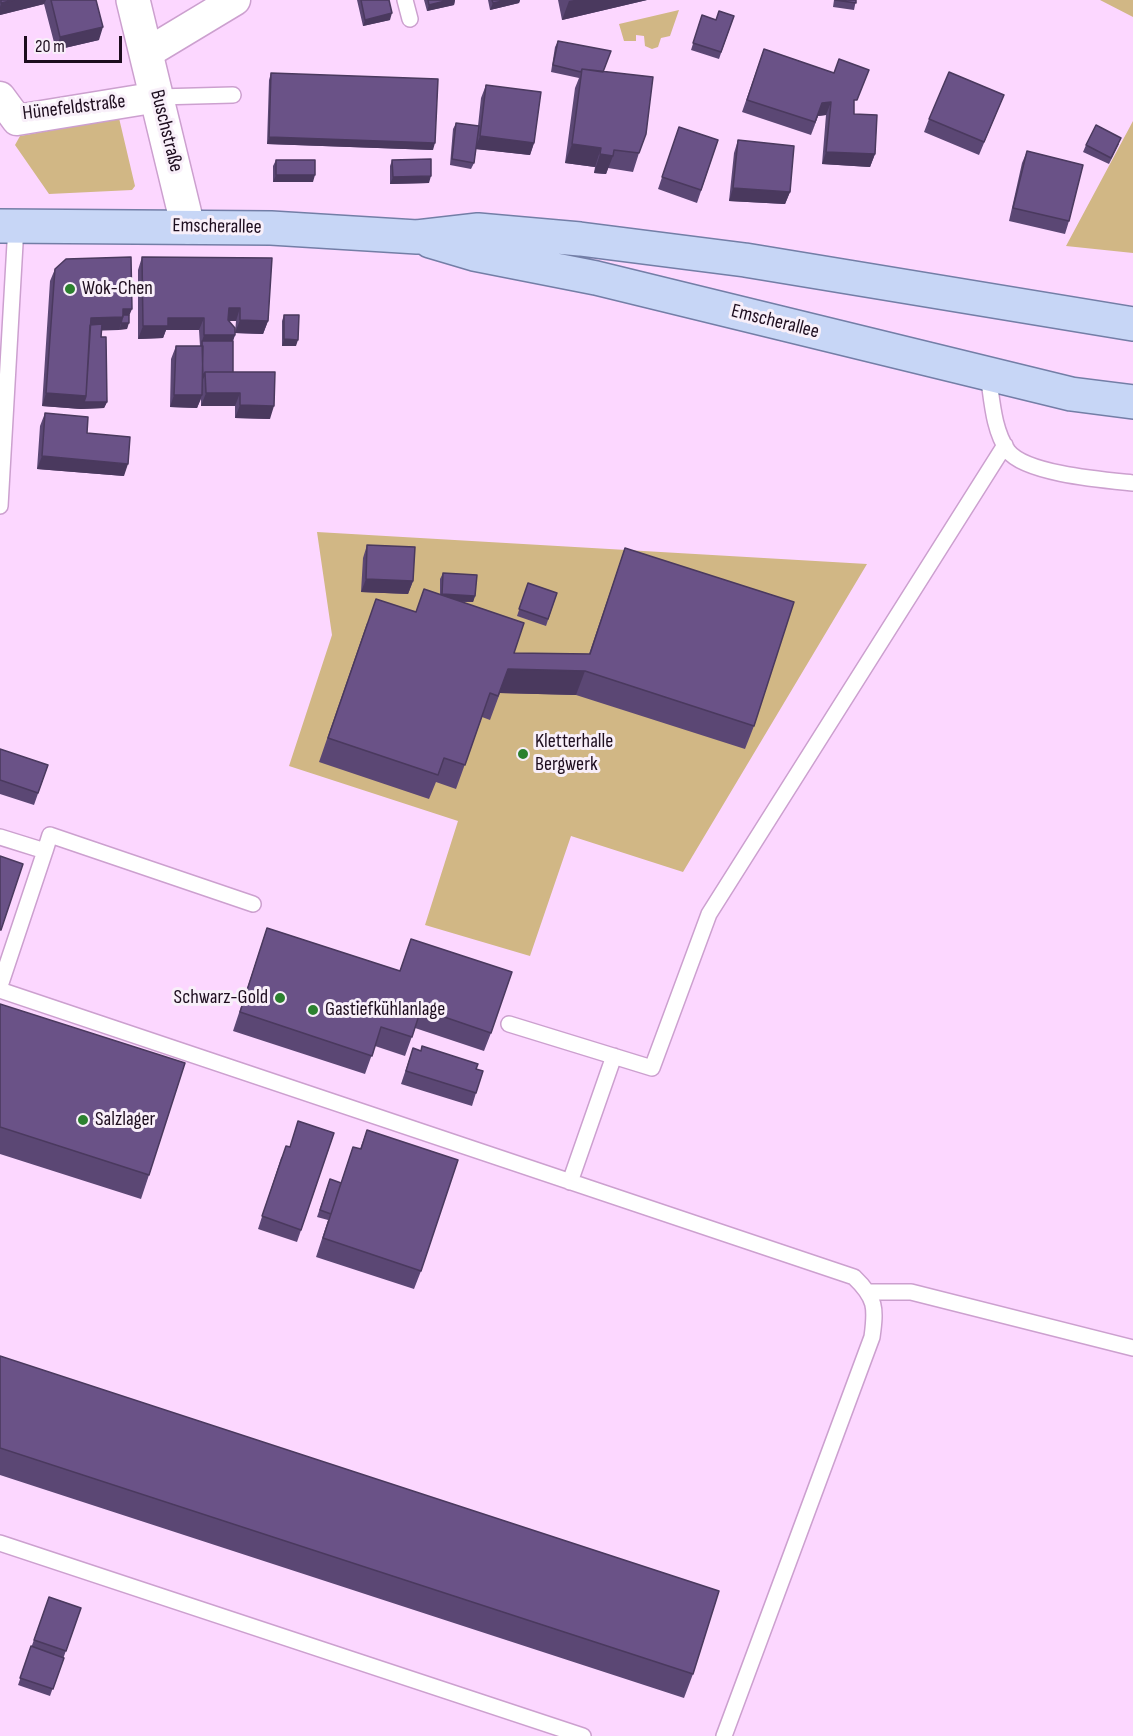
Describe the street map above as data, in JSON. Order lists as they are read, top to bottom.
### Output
{
  "streets": {
    "main road": ["Emscherallee"],
    "street": ["Hünefeldstraße", "Buschstraße"]
  },
  "crossings": [
    ["Hünefeldstraße", "Buschstraße"],
    ["Buschstraße", "Emscherallee"]
  ],
  "places": [
    "Wok-Chen",
    "Kletterhalle Bergwerk",
    "Schwarz-Gold",
    "Gastiefkühlanlage",
    "Salzlager"
  ],
  "scale_bar": "20 m"
}
